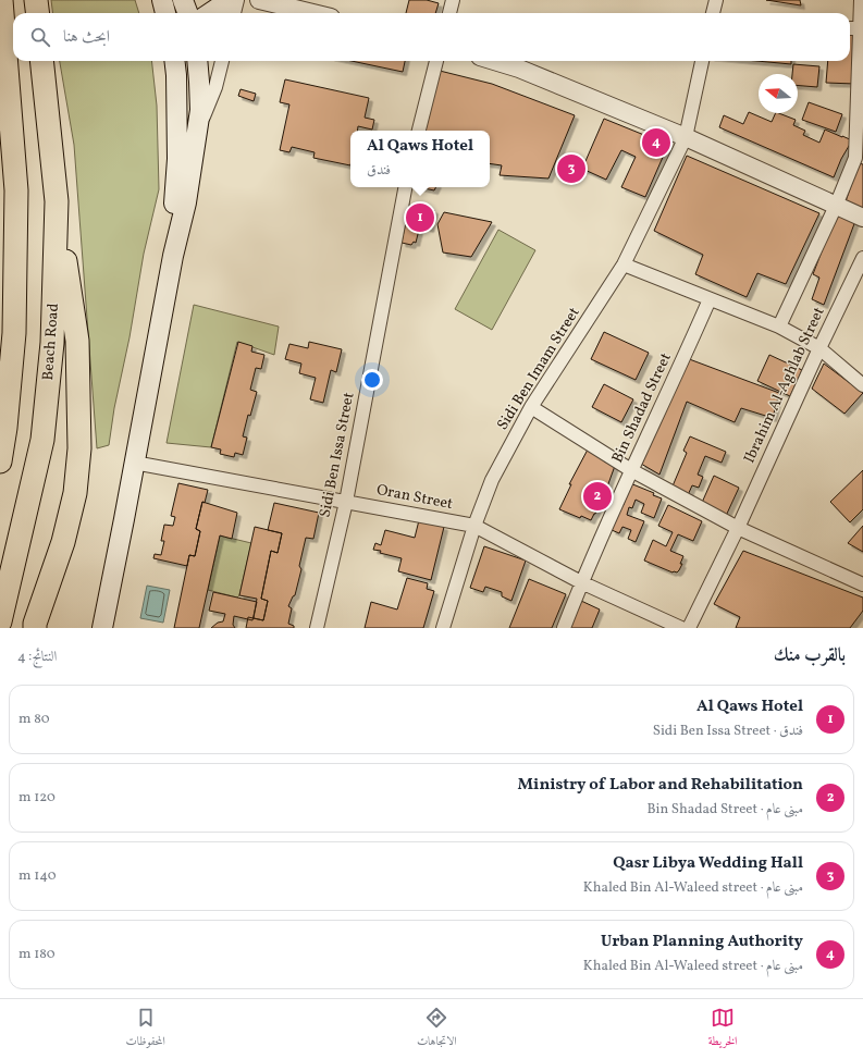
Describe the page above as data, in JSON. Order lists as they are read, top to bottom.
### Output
{
  "streets": {
    "highway": ["Beach Road"],
    "street": [
      "Sidi Ben Imam Street",
      "Ibrahim Al-Aghlab Street",
      "Bin Shadad Street",
      "Sidi Ben Issa Street",
      "Oran Street"
    ]
  },
  "crossings": [
    ["Sidi Ben Imam Street", "Oran Street"],
    ["Bin Shadad Street", "Oran Street"],
    ["Sidi Ben Issa Street", "Oran Street"]
  ],
  "north": "left",
  "page": {
    "search": "ابحث هنا",
    "pins": [
      "4",
      "3",
      "1",
      "2"
    ],
    "popup": ["Al Qaws Hotel", "فندق"],
    "heading": ["بالقرب منك", "النتائج: 4"],
    "list": [
      {
        "mark": "1",
        "name": "Al Qaws Hotel",
        "note": "فندق · Sidi Ben Issa Street",
        "value": "80 m"
      },
      {
        "mark": "2",
        "name": "Ministry of Labor and Rehabilitation",
        "note": "مبنى عام · Bin Shadad Street",
        "value": "120 m"
      },
      {
        "mark": "3",
        "name": "Qasr Libya Wedding Hall",
        "note": "مبنى عام · Khaled Bin Al-Waleed street",
        "value": "140 m"
      },
      {
        "mark": "4",
        "name": "Urban Planning Authority",
        "note": "مبنى عام · Khaled Bin Al-Waleed street",
        "value": "180 m"
      }
    ],
    "nav": ["الخريطة", "الاتجاهات", "المحفوظات"]
  }
}
